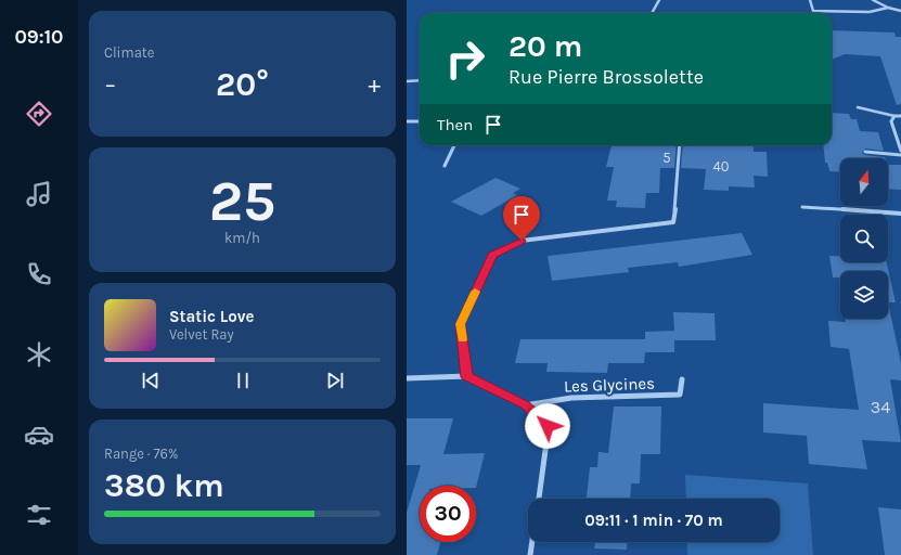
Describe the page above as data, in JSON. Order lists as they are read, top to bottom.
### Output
{
  "streets": {
    "street": ["Les Glycines"]
  },
  "house_numbers": ["5", "40", "34"],
  "north": "top",
  "page": {
    "tabs": "09:10",
    "tile": [
      "Climate",
      ["25", "km/h"],
      ["Range · 76%", "380 km"]
    ],
    "turn": ["20 m", "Rue Pierre Brossolette"],
    "heat": ["−", "20°", "+"],
    "then": "Then",
    "song": ["Static Love", "Velvet Ray"],
    "limit": "30",
    "trip": "09:11 · 1 min · 70 m"
  }
}
